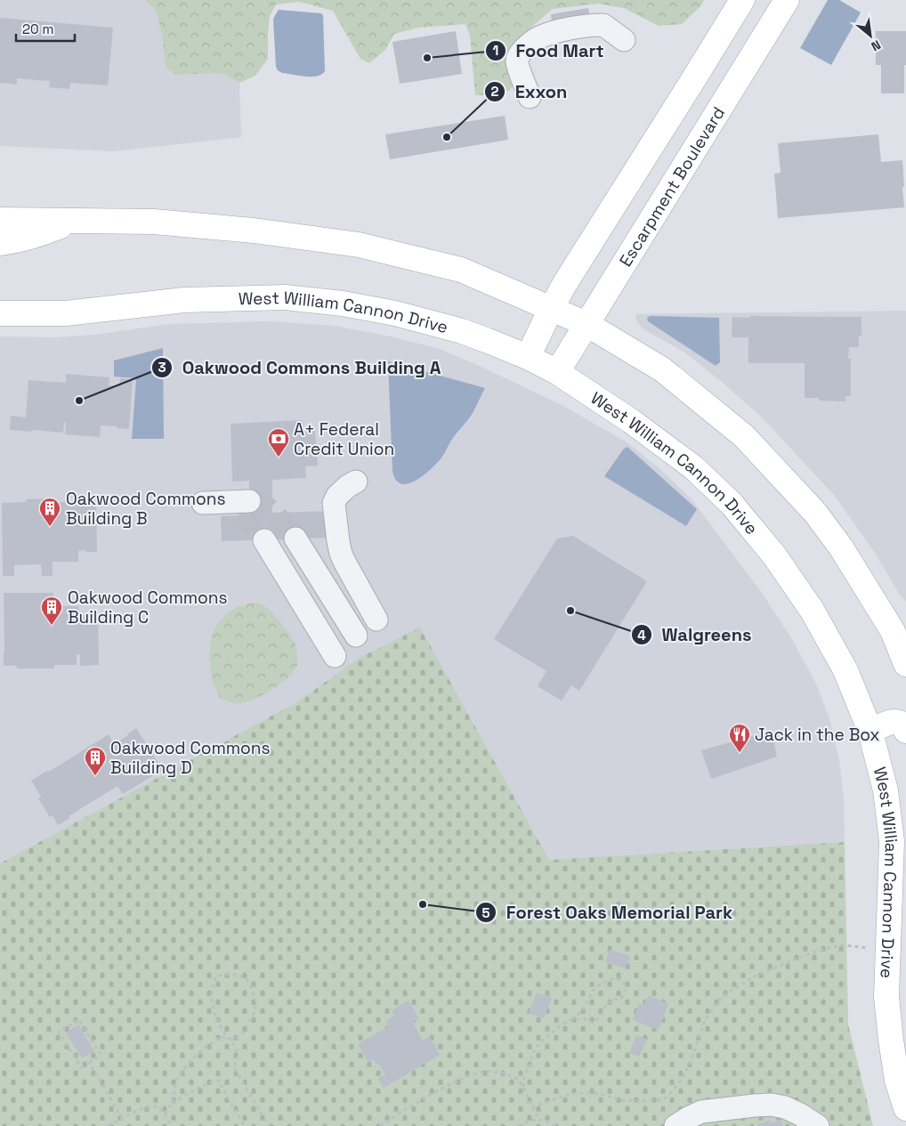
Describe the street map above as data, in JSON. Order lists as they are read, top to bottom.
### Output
{
  "streets": {
    "main road": ["Escarpment Boulevard", "West William Cannon Drive"]
  },
  "crossings": [
    ["Escarpment Boulevard", "West William Cannon Drive"]
  ],
  "places": {
    "other": [
      "Food Mart",
      "Exxon",
      "Oakwood Commons Building A",
      "Walgreens",
      "Forest Oaks Memorial Park"
    ],
    "bank": ["A+ Federal Credit Union"],
    "building": ["Oakwood Commons Building B", "Oakwood Commons Building C", "Oakwood Commons Building D"],
    "restaurant": ["Jack in the Box"]
  },
  "scale_bar": "20 m",
  "north": "bottom right"
}
